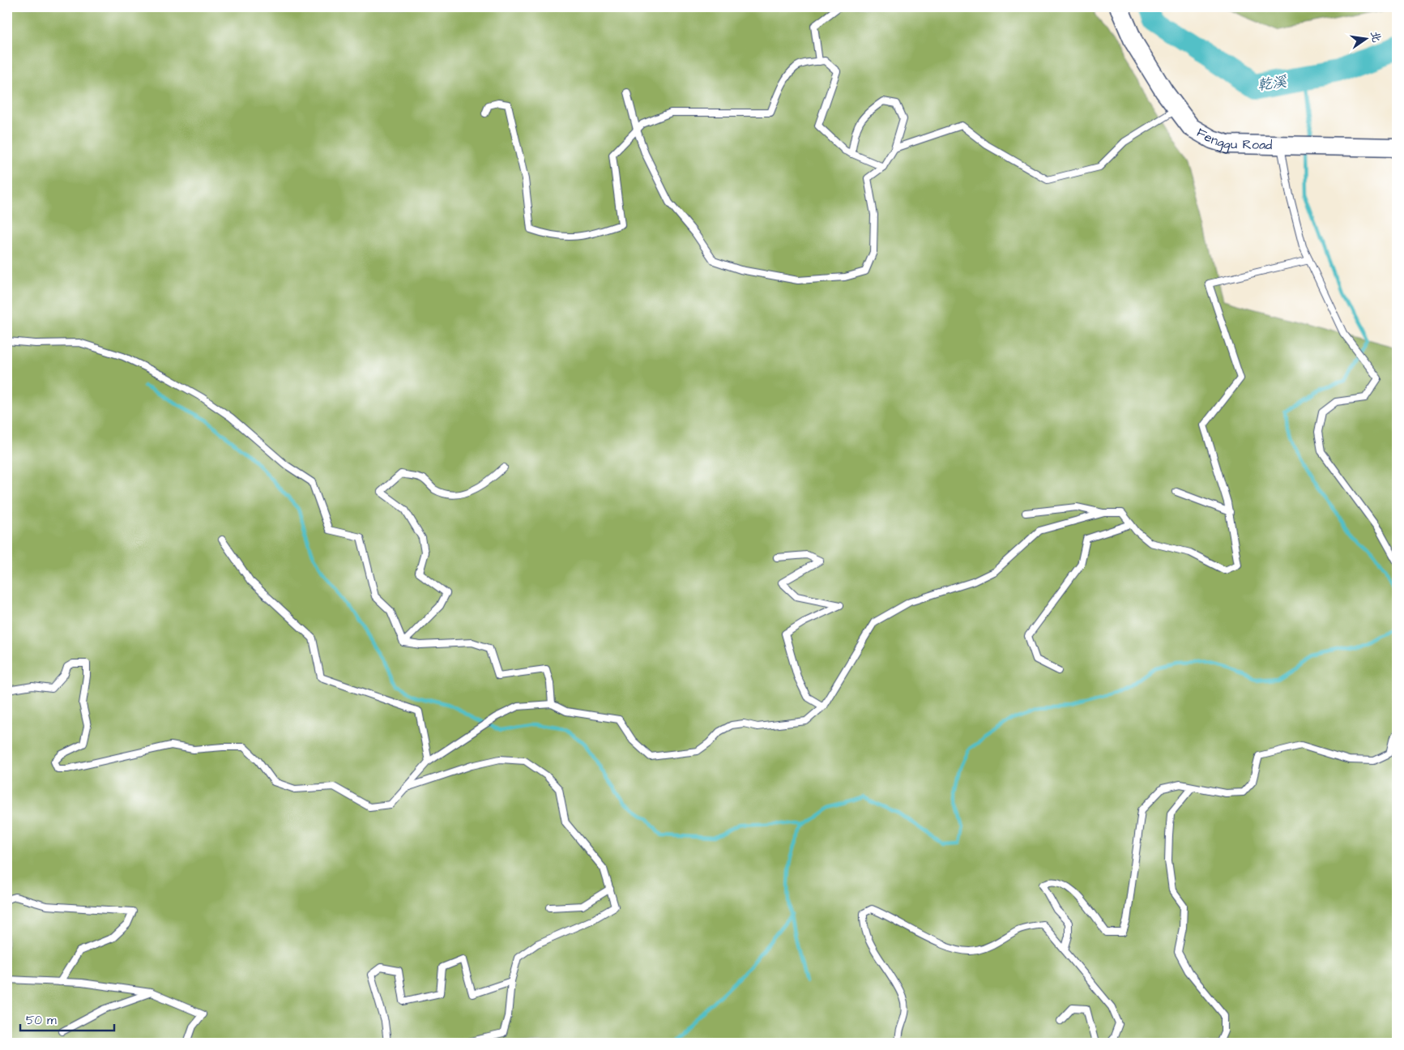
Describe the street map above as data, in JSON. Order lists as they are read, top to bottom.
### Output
{
  "streets": {
    "street": ["Fenggu Road"]
  },
  "water": ["乾溪"],
  "scale_bar": "50 m",
  "north": "right"
}
